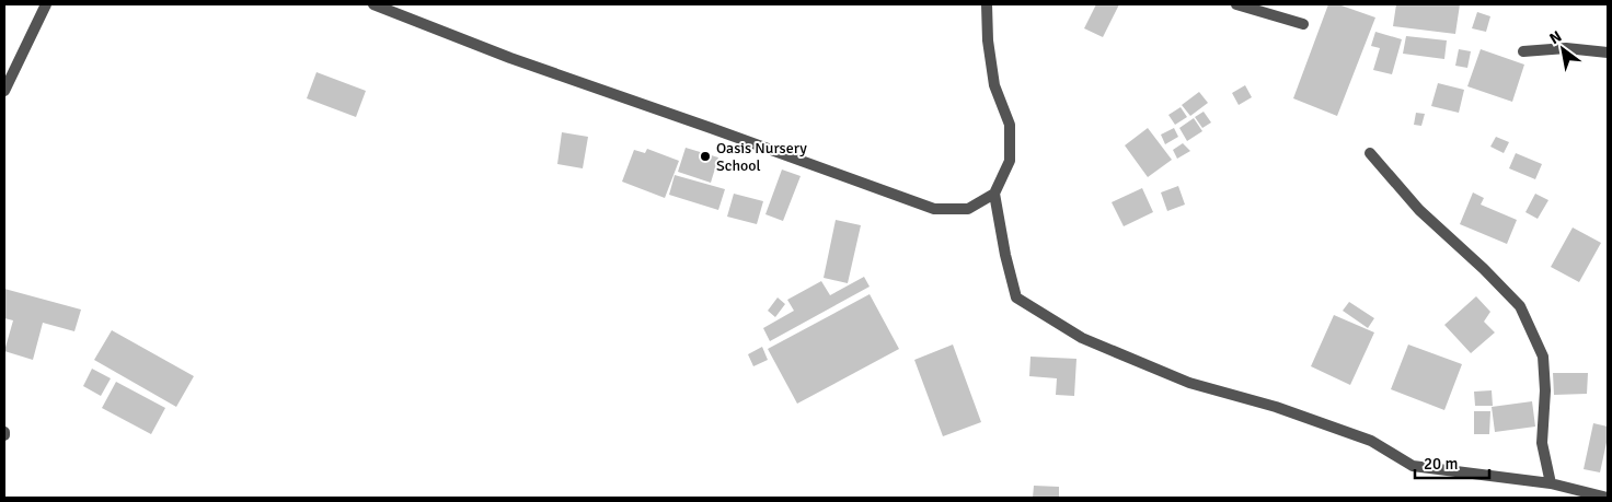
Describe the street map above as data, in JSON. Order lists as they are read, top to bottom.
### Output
{
  "places": ["Oasis Nursery School"],
  "scale_bar": "20 m",
  "north": "top left"
}
